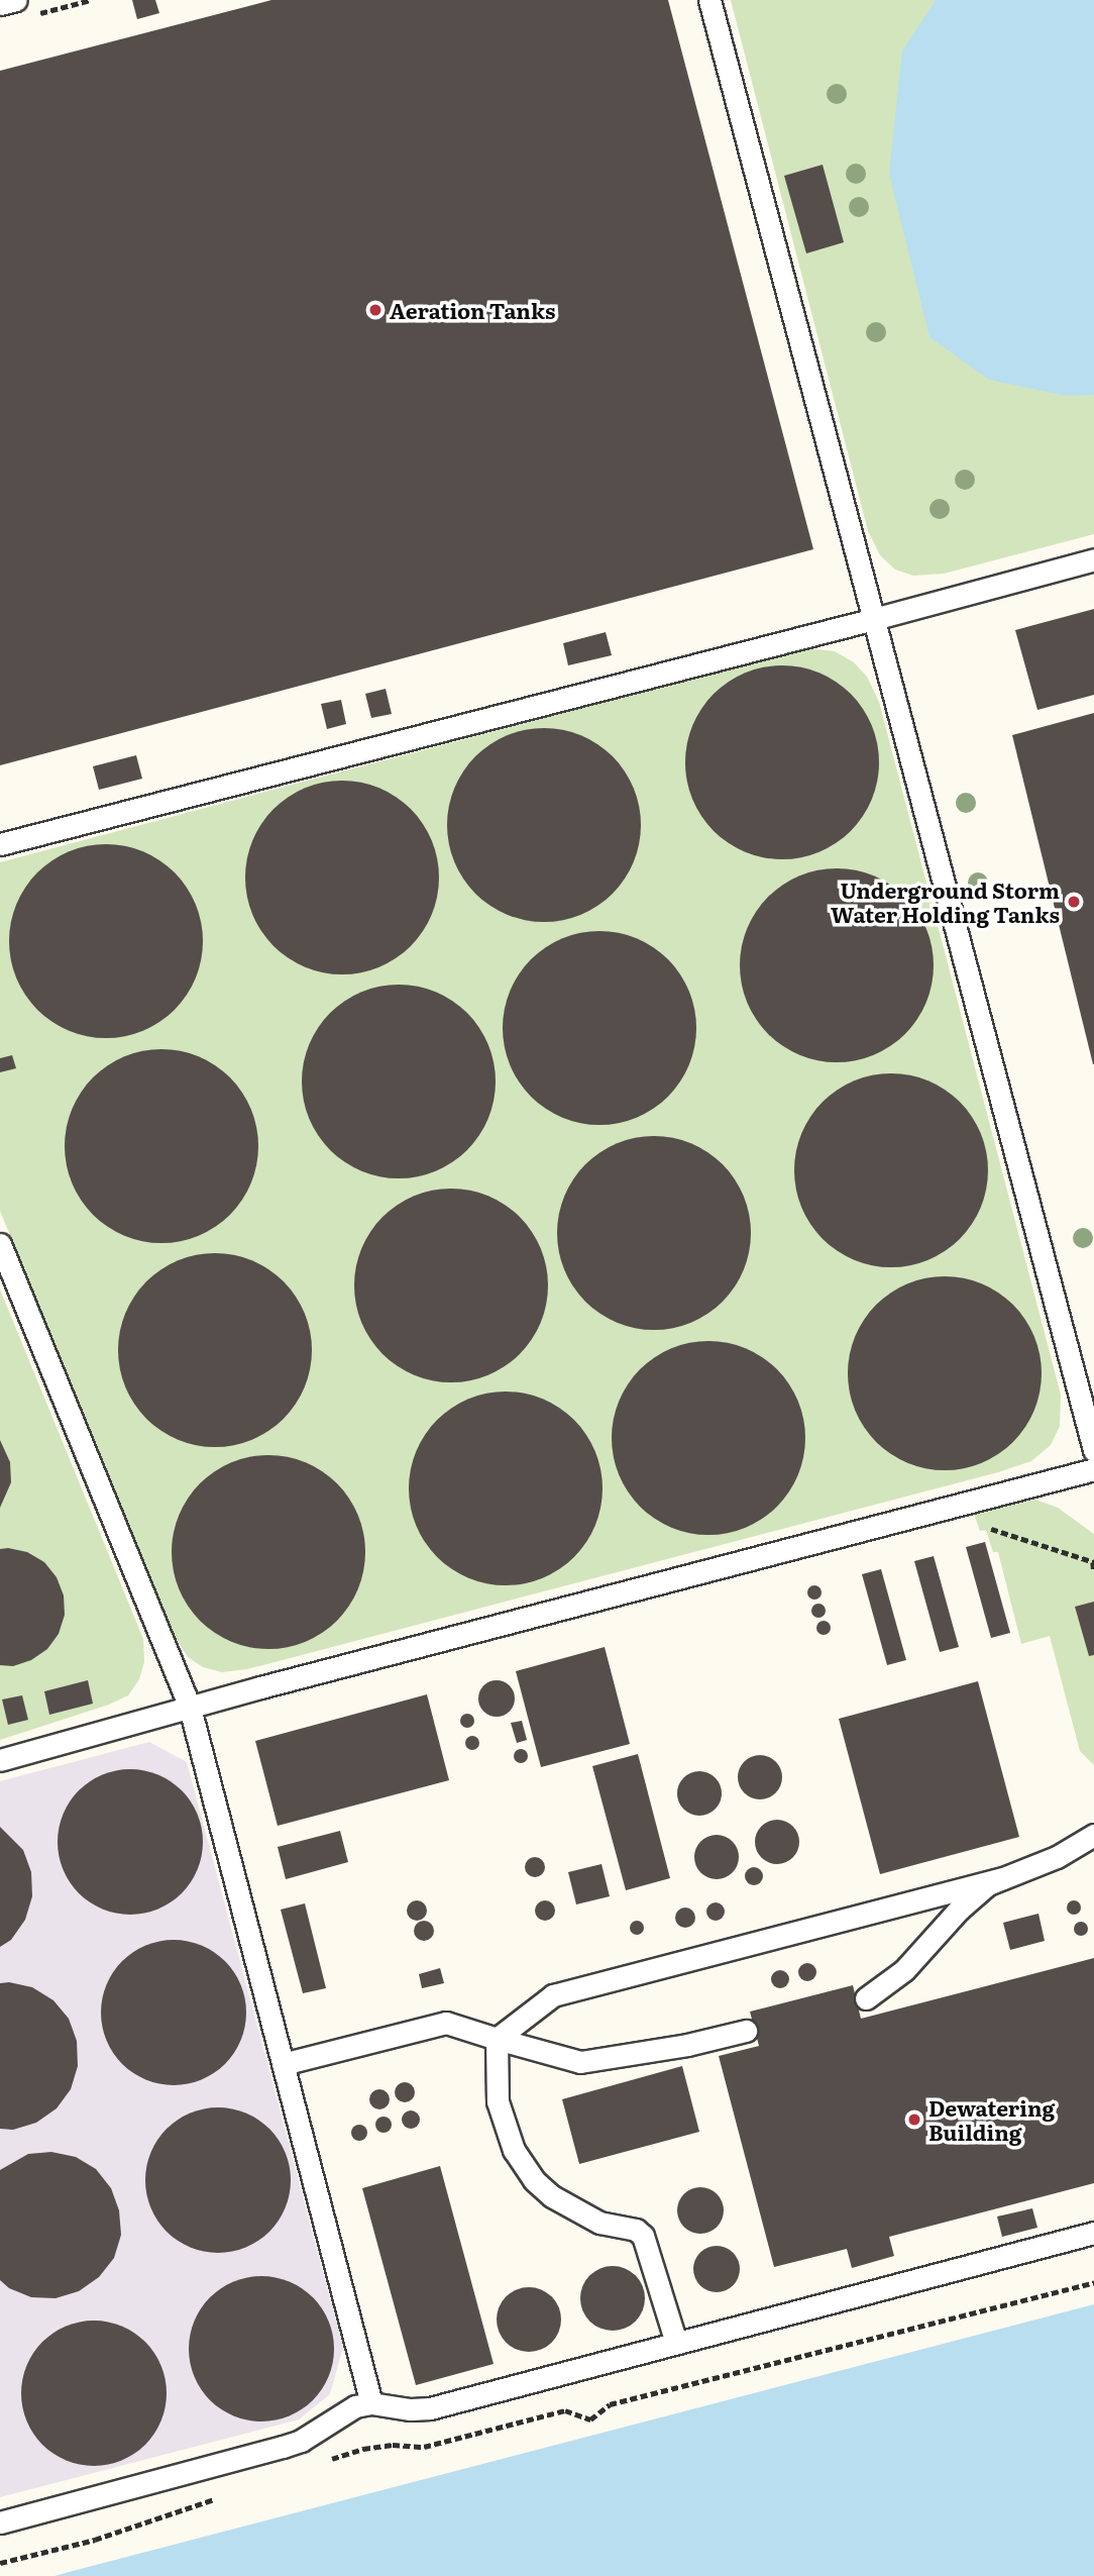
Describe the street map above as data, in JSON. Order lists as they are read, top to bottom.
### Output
{
  "places": ["Aeration Tanks", "Underground Storm Water Holding Tanks", "Dewatering Building"]
}
